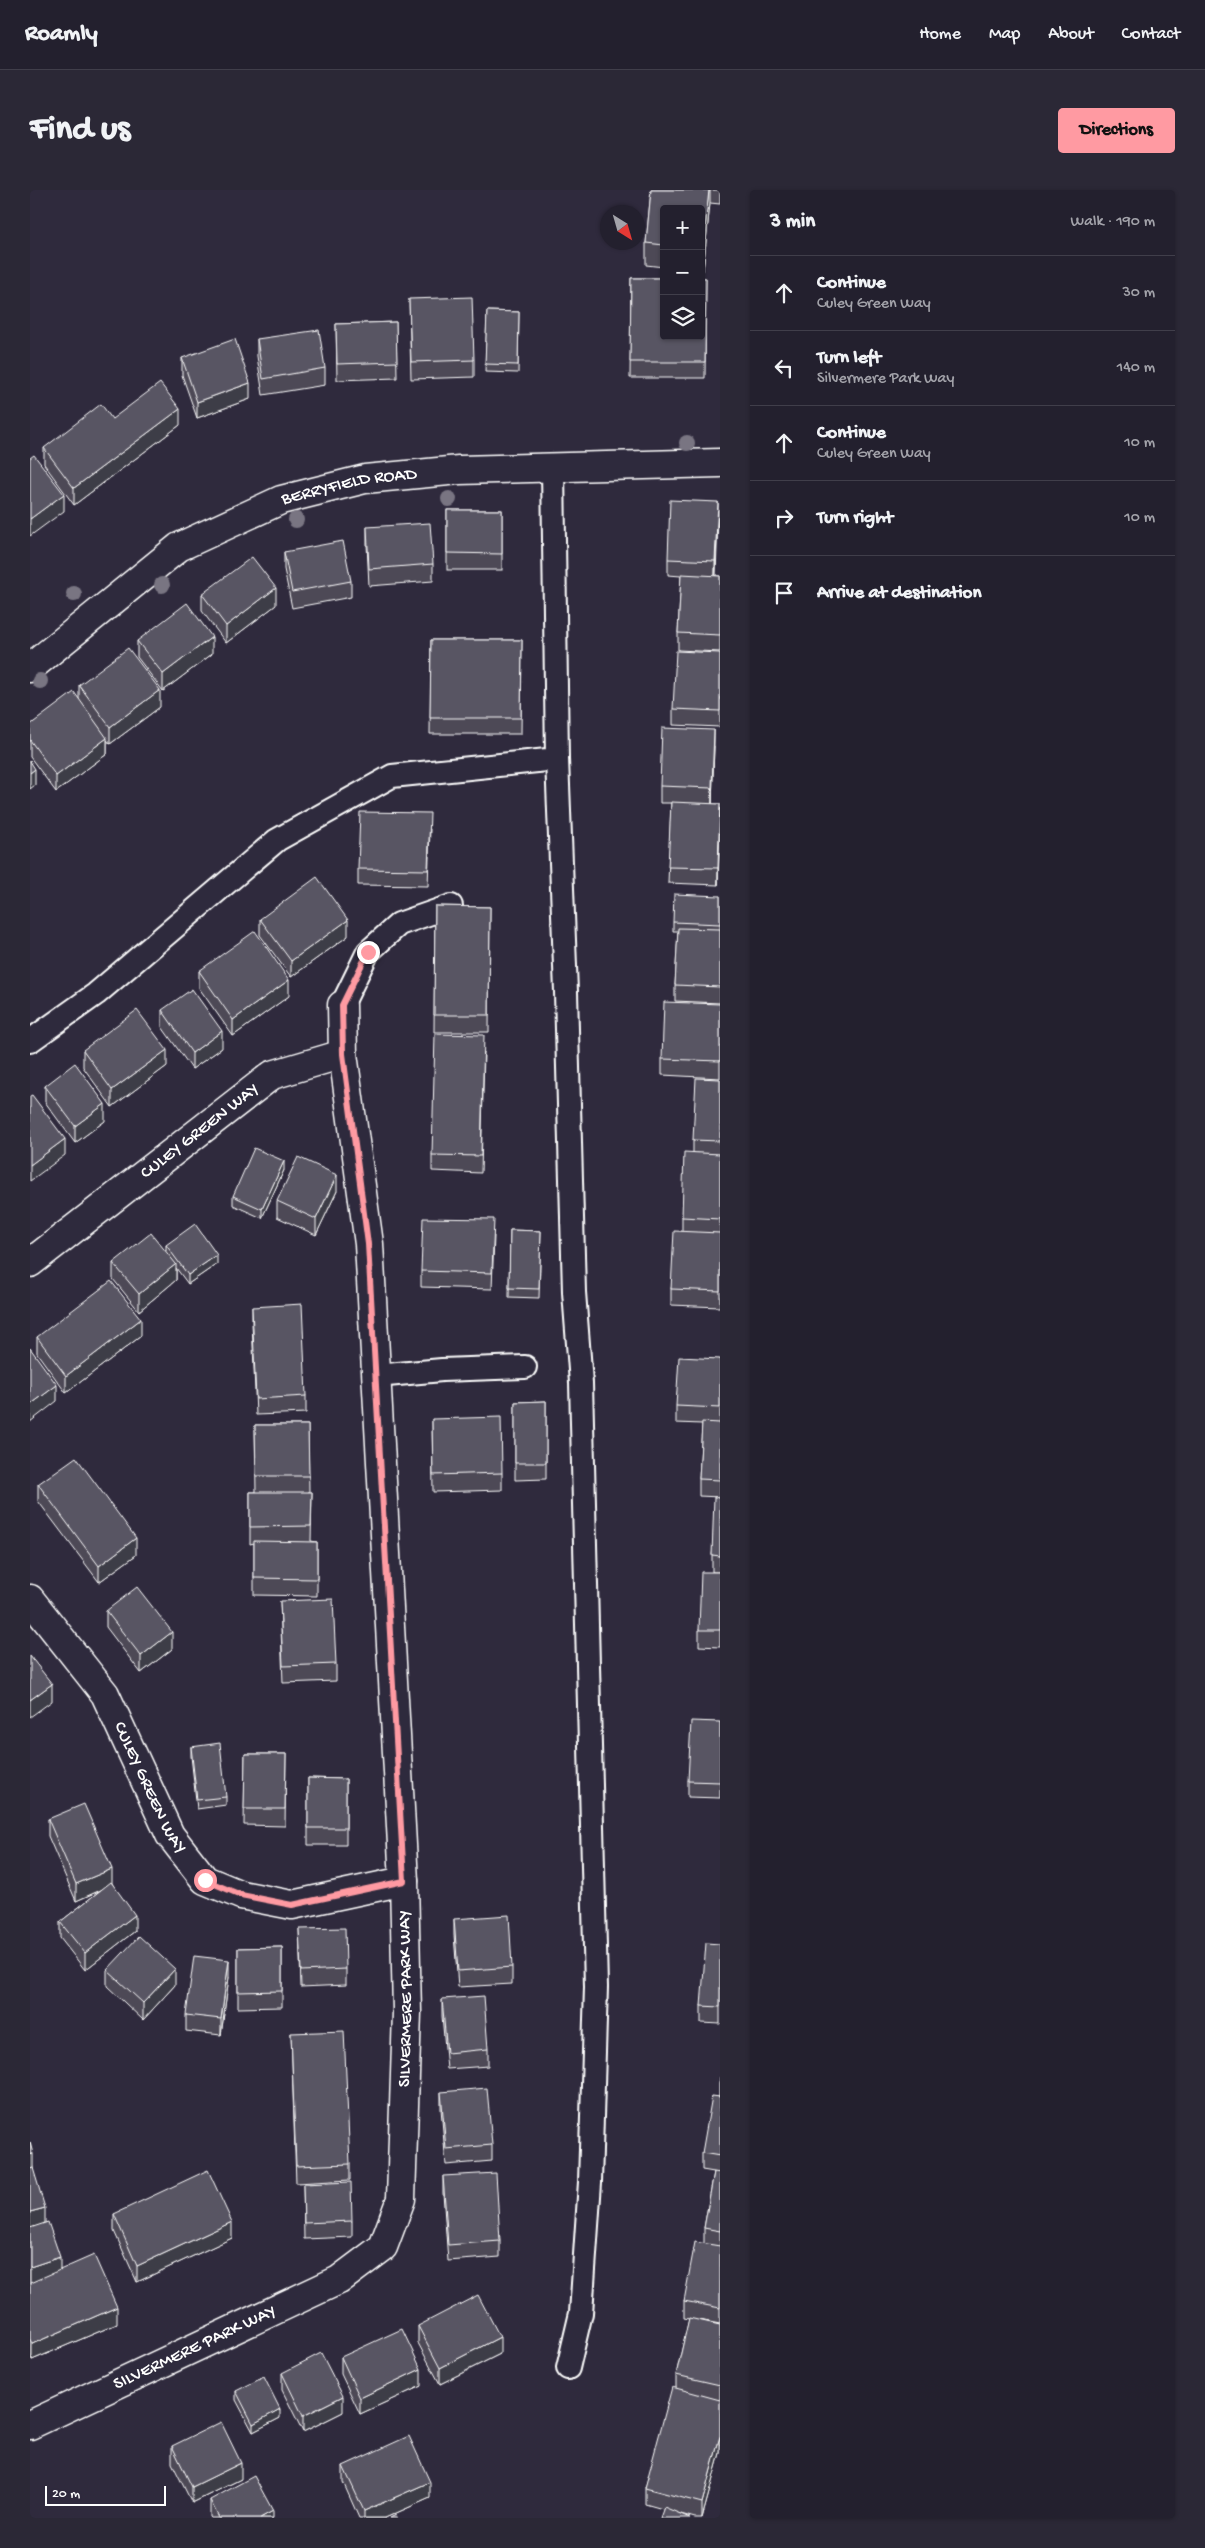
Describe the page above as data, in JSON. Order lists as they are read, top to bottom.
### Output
{
  "streets": {
    "street": ["BERRYFIELD ROAD", "CULEY GREEN WAY", "SILVERMERE PARK WAY"]
  },
  "crossings": [
    ["CULEY GREEN WAY", "SILVERMERE PARK WAY"]
  ],
  "scale_bar": "20 m",
  "north": "bottom right",
  "page": {
    "header": "Roamly",
    "nav": [
      "Home",
      "Map",
      "About",
      "Contact"
    ],
    "buttons": "Directions",
    "title": "Find us",
    "heading": ["3 min", "Walk · 190 m"],
    "map_buttons": ["+", "−"],
    "list": [
      ["Continue", "Culey Green Way", "30 m"],
      ["Turn left", "Silvermere Park Way", "140 m"],
      ["Continue", "Culey Green Way", "10 m"],
      ["Turn right", "10 m"],
      "Arrive at destination"
    ],
    "scale": "20 m"
  }
}
